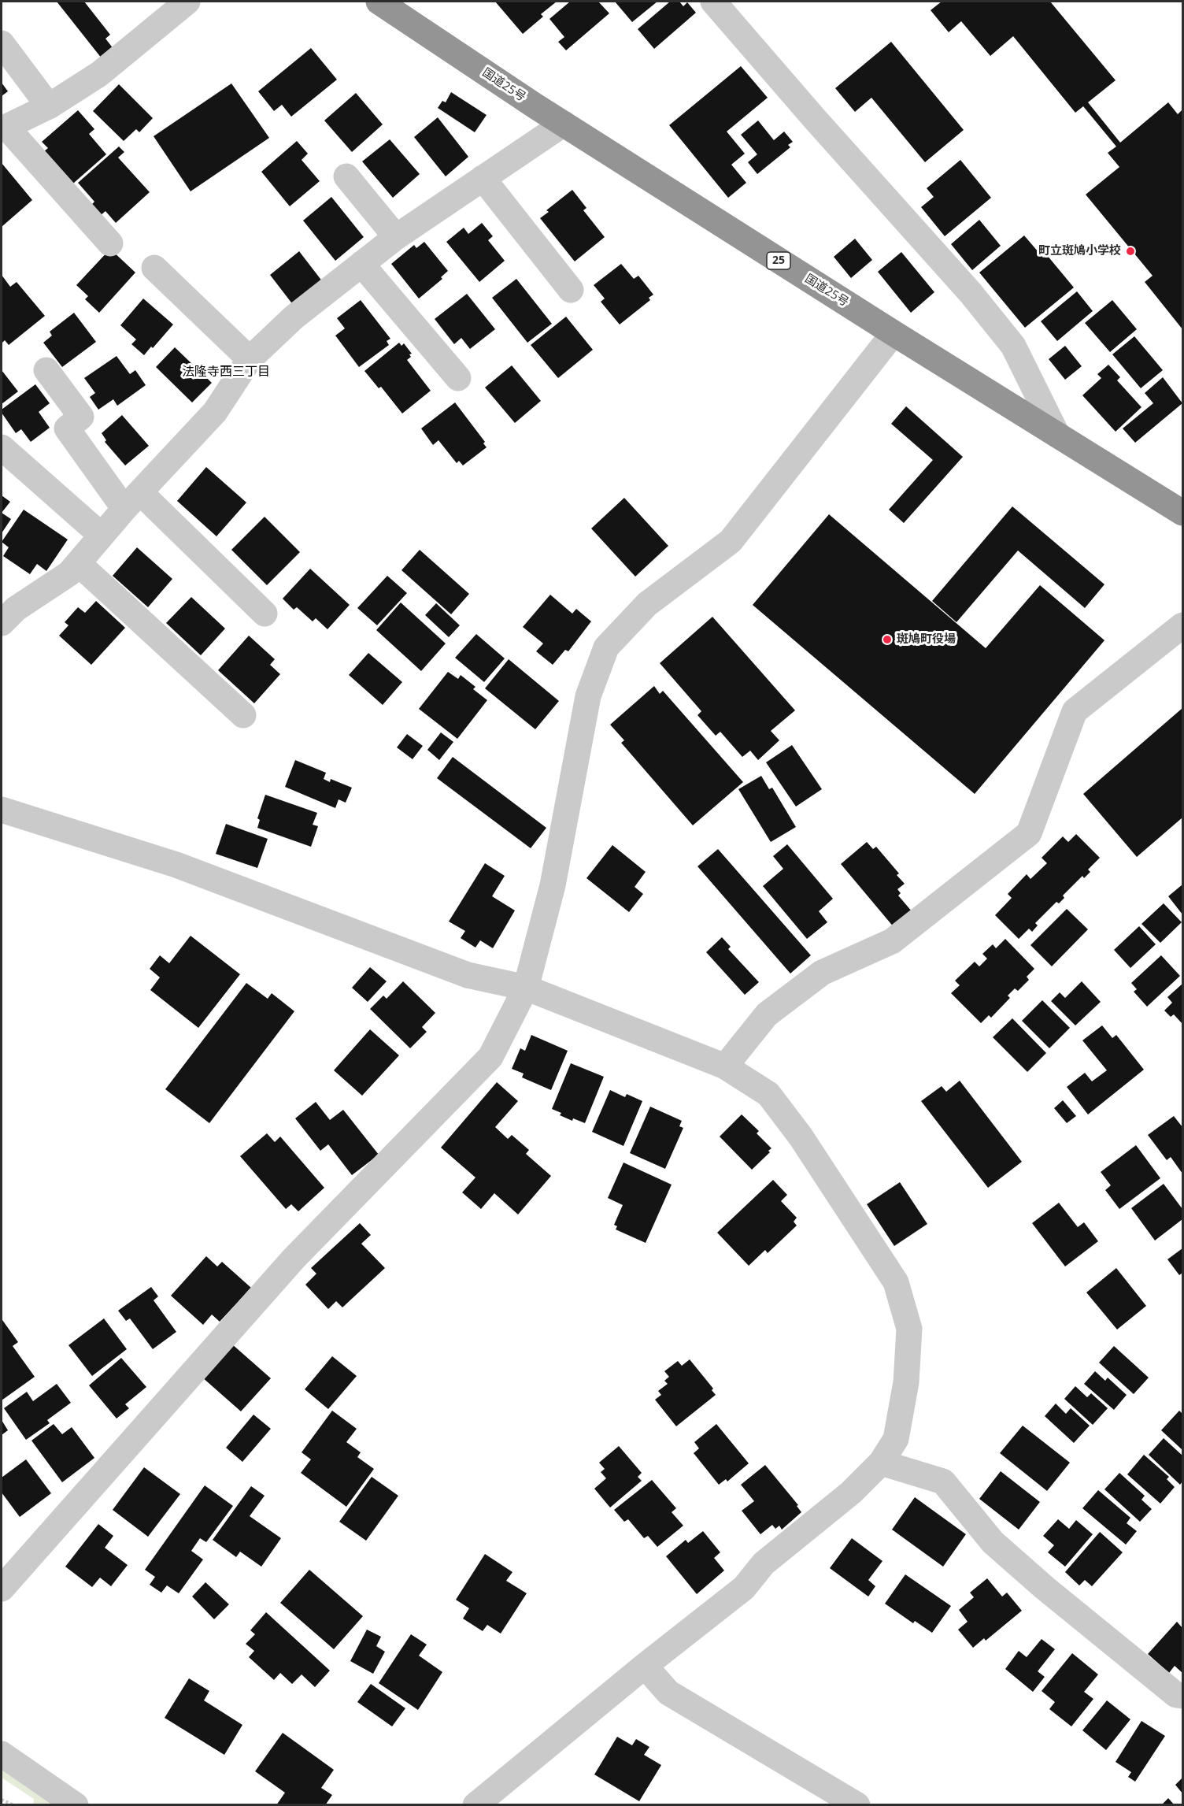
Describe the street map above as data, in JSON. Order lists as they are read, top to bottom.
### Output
{
  "streets": {
    "highway": ["国道25号", "25"]
  },
  "districts": ["法隆寺西三丁目"],
  "places": ["町立斑鳩小学校", "斑鳩町役場"]
}
